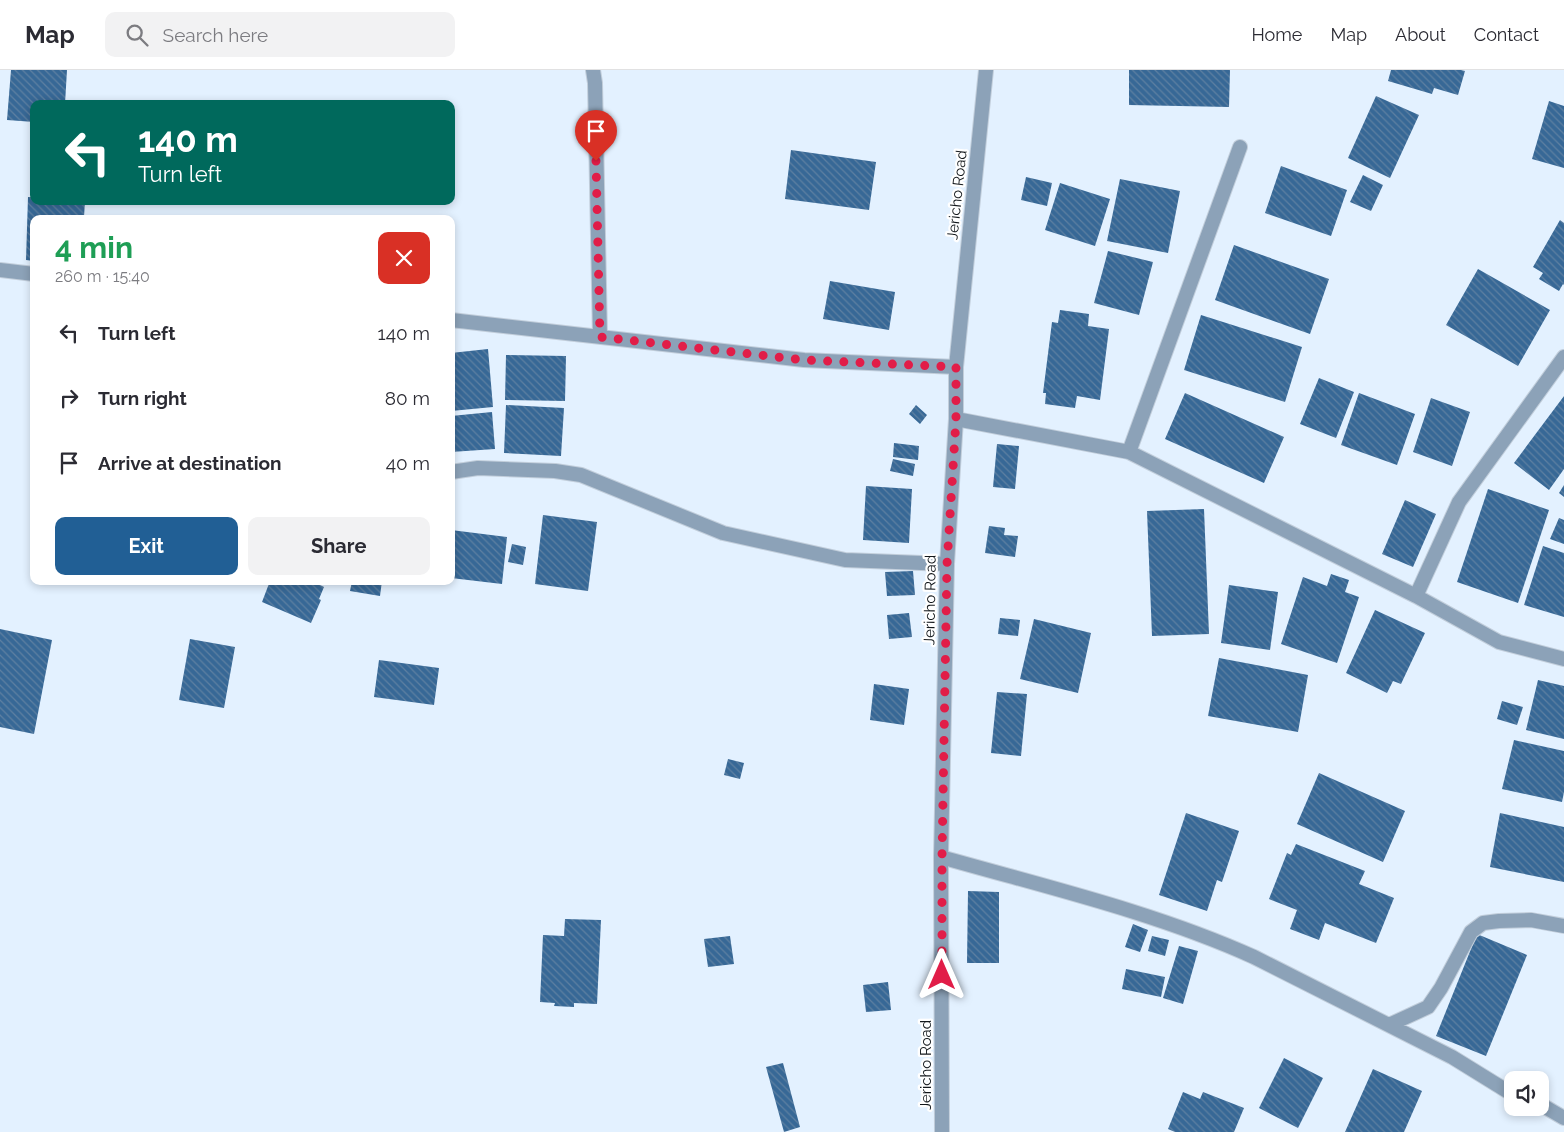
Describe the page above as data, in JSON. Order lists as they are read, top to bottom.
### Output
{
  "streets": {
    "street": ["Jericho Road"]
  },
  "page": {
    "header": "Map",
    "search": "Search here",
    "nav": [
      "Home",
      "Map",
      "About",
      "Contact"
    ],
    "turn": ["140 m", "Turn left"],
    "heading": ["4 min", "260 m · 15:40"],
    "list": [
      {
        "name": "Turn left",
        "value": "140 m"
      },
      {
        "name": "Turn right",
        "value": "80 m"
      },
      {
        "name": "Arrive at destination",
        "value": "40 m"
      }
    ],
    "buttons": ["Exit", "Share"]
  }
}
